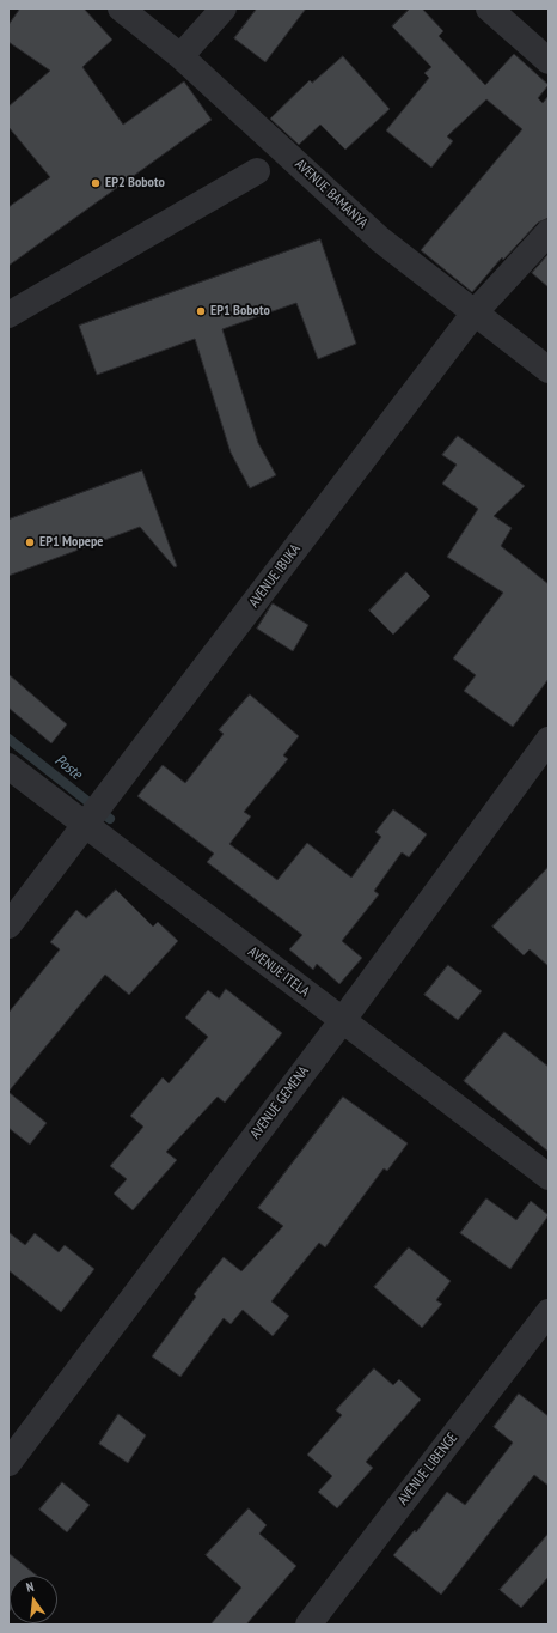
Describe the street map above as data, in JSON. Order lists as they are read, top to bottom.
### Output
{
  "streets": {
    "street": [
      "AVENUE BAMANYA",
      "AVENUE IBUKA",
      "AVENUE ITELA",
      "AVENUE GEMENA",
      "AVENUE LIBENGE"
    ]
  },
  "crossings": [
    ["AVENUE BAMANYA", "AVENUE IBUKA"],
    ["AVENUE IBUKA", "AVENUE ITELA"],
    ["AVENUE ITELA", "AVENUE GEMENA"]
  ],
  "water": ["Poste"],
  "places": ["EP2 Boboto", "EP1 Boboto", "EP1 Mopepe"],
  "north": "top"
}
